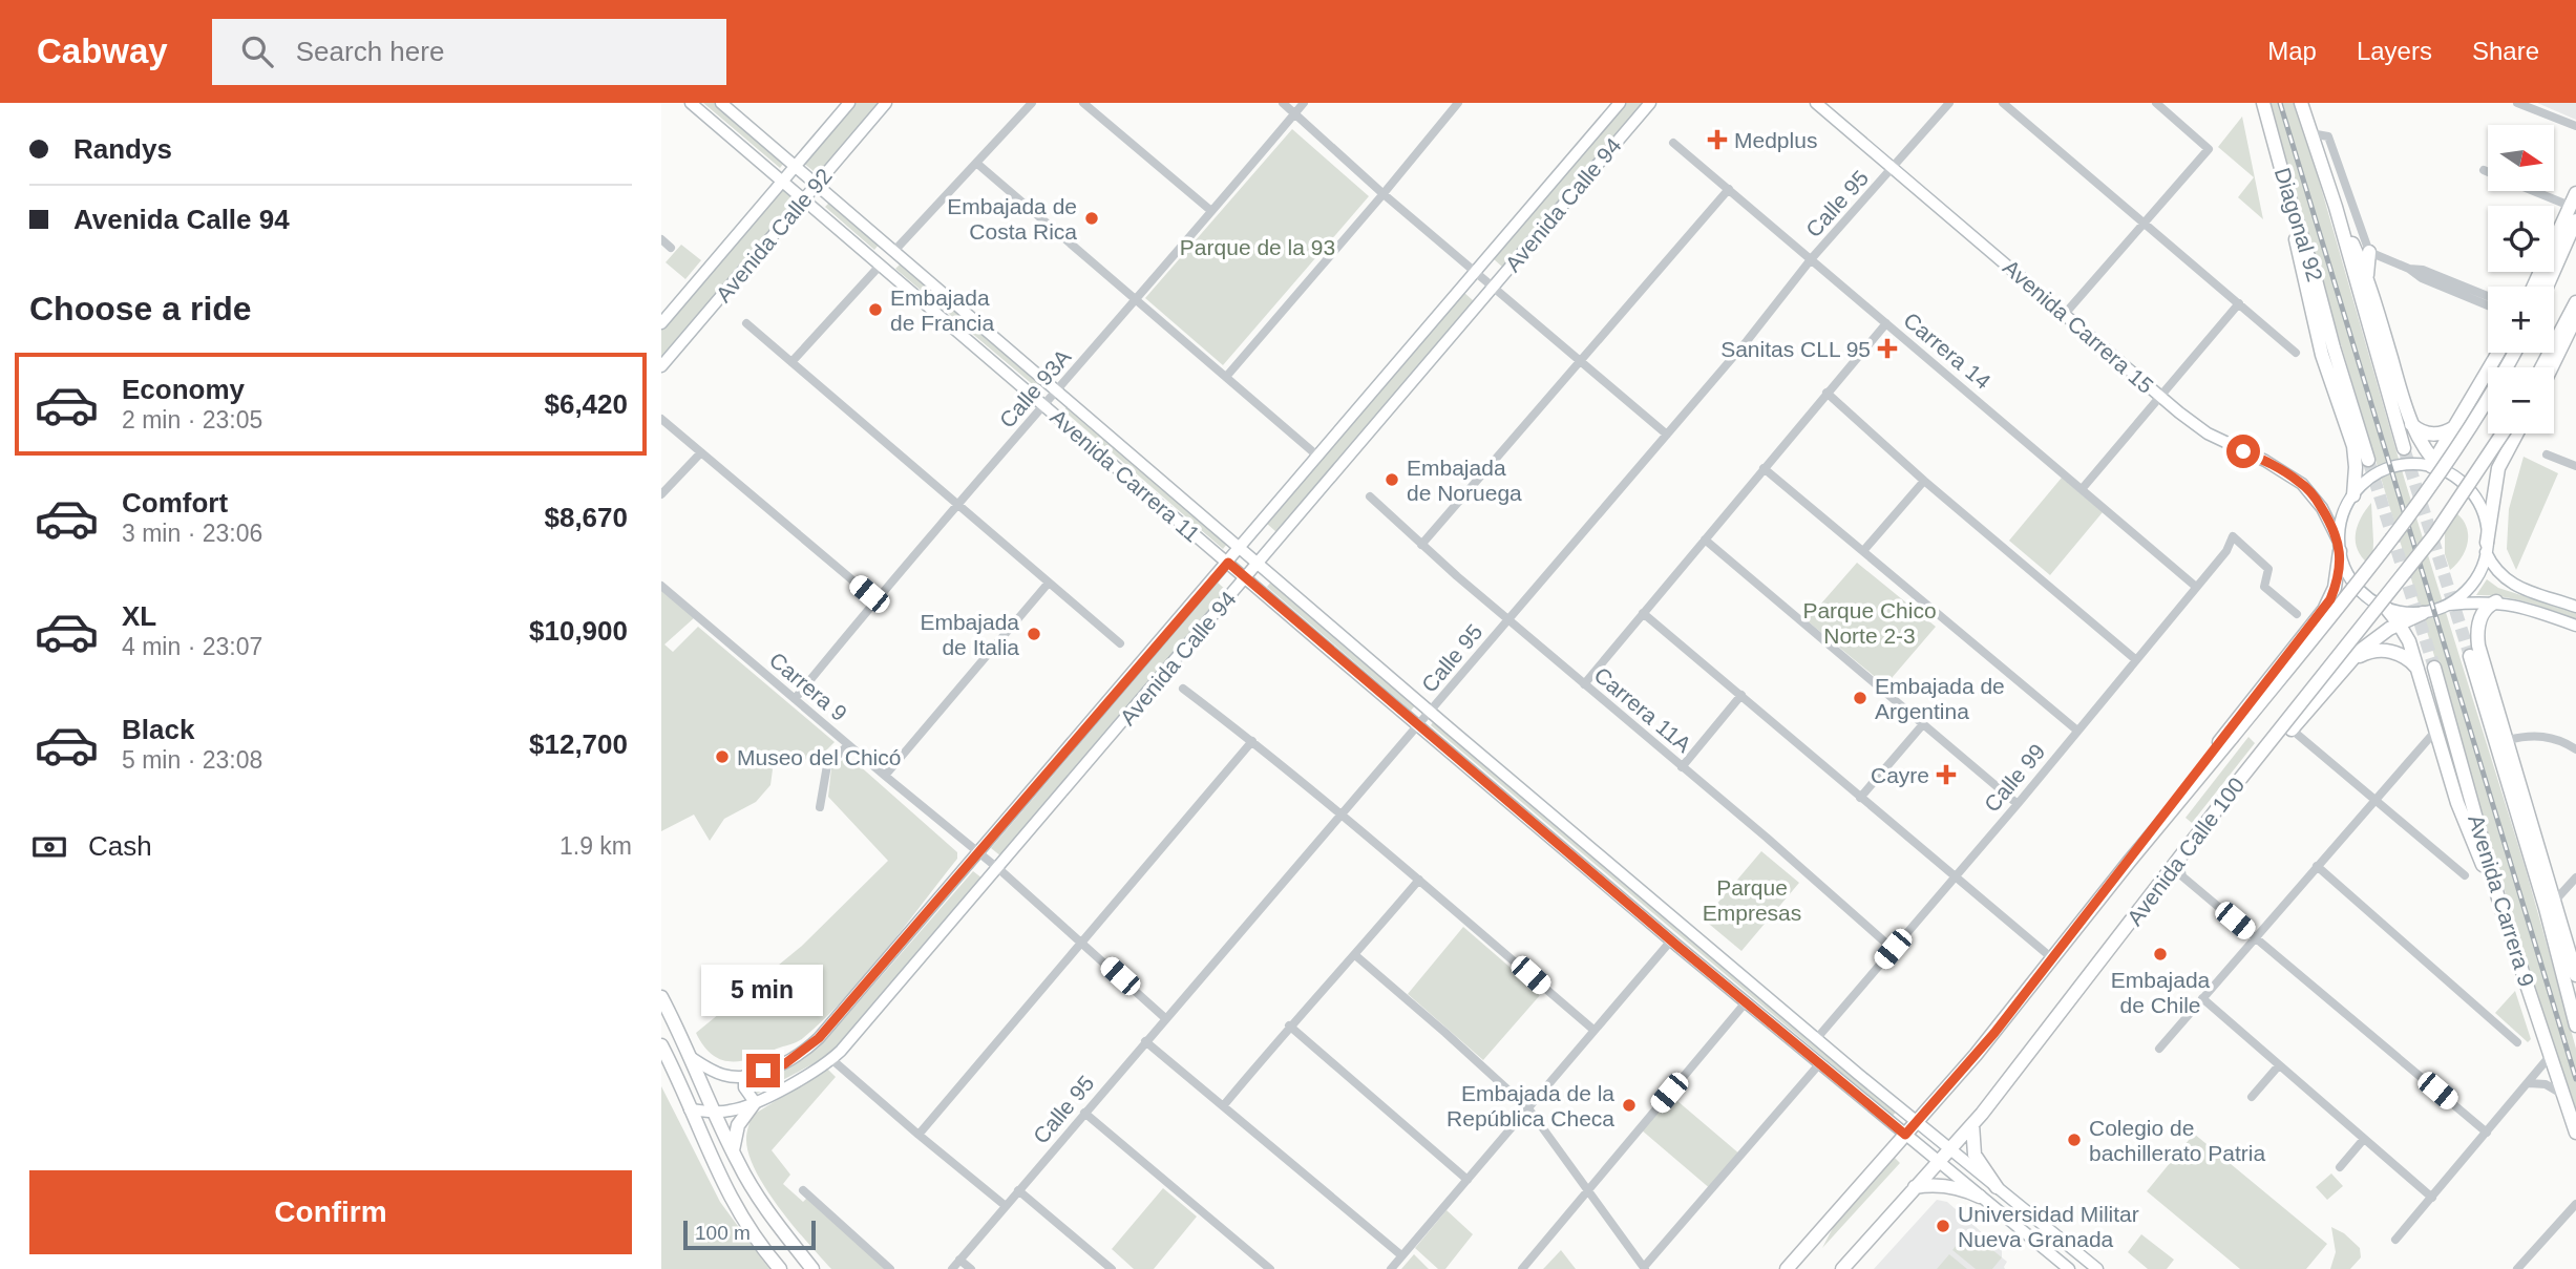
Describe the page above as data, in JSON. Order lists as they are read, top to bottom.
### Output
{
  "streets": {
    "main road": [
      "Avenida Calle 94",
      "Diagonal 92",
      "Avenida Calle 92",
      "Avenida Carrera 15",
      "Avenida Carrera 11",
      "Avenida Calle 100",
      "Avenida Carrera 9"
    ],
    "street": [
      "Calle 95",
      "Carrera 14",
      "Calle 93A",
      "Carrera 9",
      "Carrera 11A",
      "Calle 99"
    ]
  },
  "crossings": [
    ["Calle 95", "Avenida Carrera 15"],
    ["Calle 95", "Carrera 14"],
    ["Calle 95", "Avenida Carrera 11"],
    ["Calle 95", "Carrera 9"],
    ["Calle 95", "Carrera 11A"],
    ["Avenida Calle 94", "Avenida Carrera 11"],
    ["Avenida Calle 94", "Carrera 9"],
    ["Avenida Calle 92", "Avenida Carrera 11"],
    ["Carrera 14", "Calle 99"],
    ["Calle 93A", "Avenida Carrera 11"],
    ["Calle 93A", "Carrera 9"],
    ["Avenida Carrera 11", "Calle 99"],
    ["Avenida Carrera 11", "Avenida Calle 100"],
    ["Carrera 11A", "Calle 99"]
  ],
  "parks": ["Parque de la 93", "Parque Chico Norte 2-3", "Parque Empresas"],
  "places": {
    "health": ["Medplus", "Sanitas CLL 95", "Cayre"],
    "other": [
      "Embajada de Costa Rica",
      "Embajada de Francia",
      "Embajada de Noruega",
      "Embajada de Italia",
      "Embajada de Argentina",
      "Museo del Chicó",
      "Embajada de Chile",
      "Embajada de la República Checa",
      "Colegio de bachillerato Patria",
      "Universidad Militar Nueva Granada"
    ]
  },
  "scale_bar": "100 m",
  "north": "right",
  "page": {
    "header": "Cabway",
    "search": "Search here",
    "nav": ["Map", "Layers", "Share"],
    "banner": ["Randys", "Avenida Calle 94"],
    "map_buttons": ["+", "−"],
    "heading": "Choose a ride",
    "list": [
      {
        "name": "Economy",
        "note": "2 min · 23:05",
        "value": "$6,420"
      },
      {
        "name": "Comfort",
        "note": "3 min · 23:06",
        "value": "$8,670"
      },
      {
        "name": "XL",
        "note": "4 min · 23:07",
        "value": "$10,900"
      },
      {
        "name": "Black",
        "note": "5 min · 23:08",
        "value": "$12,700"
      }
    ],
    "pay": ["Cash", "1.9 km"],
    "bubble": "5 min",
    "buttons": "Confirm",
    "scale": "100 m"
  }
}
